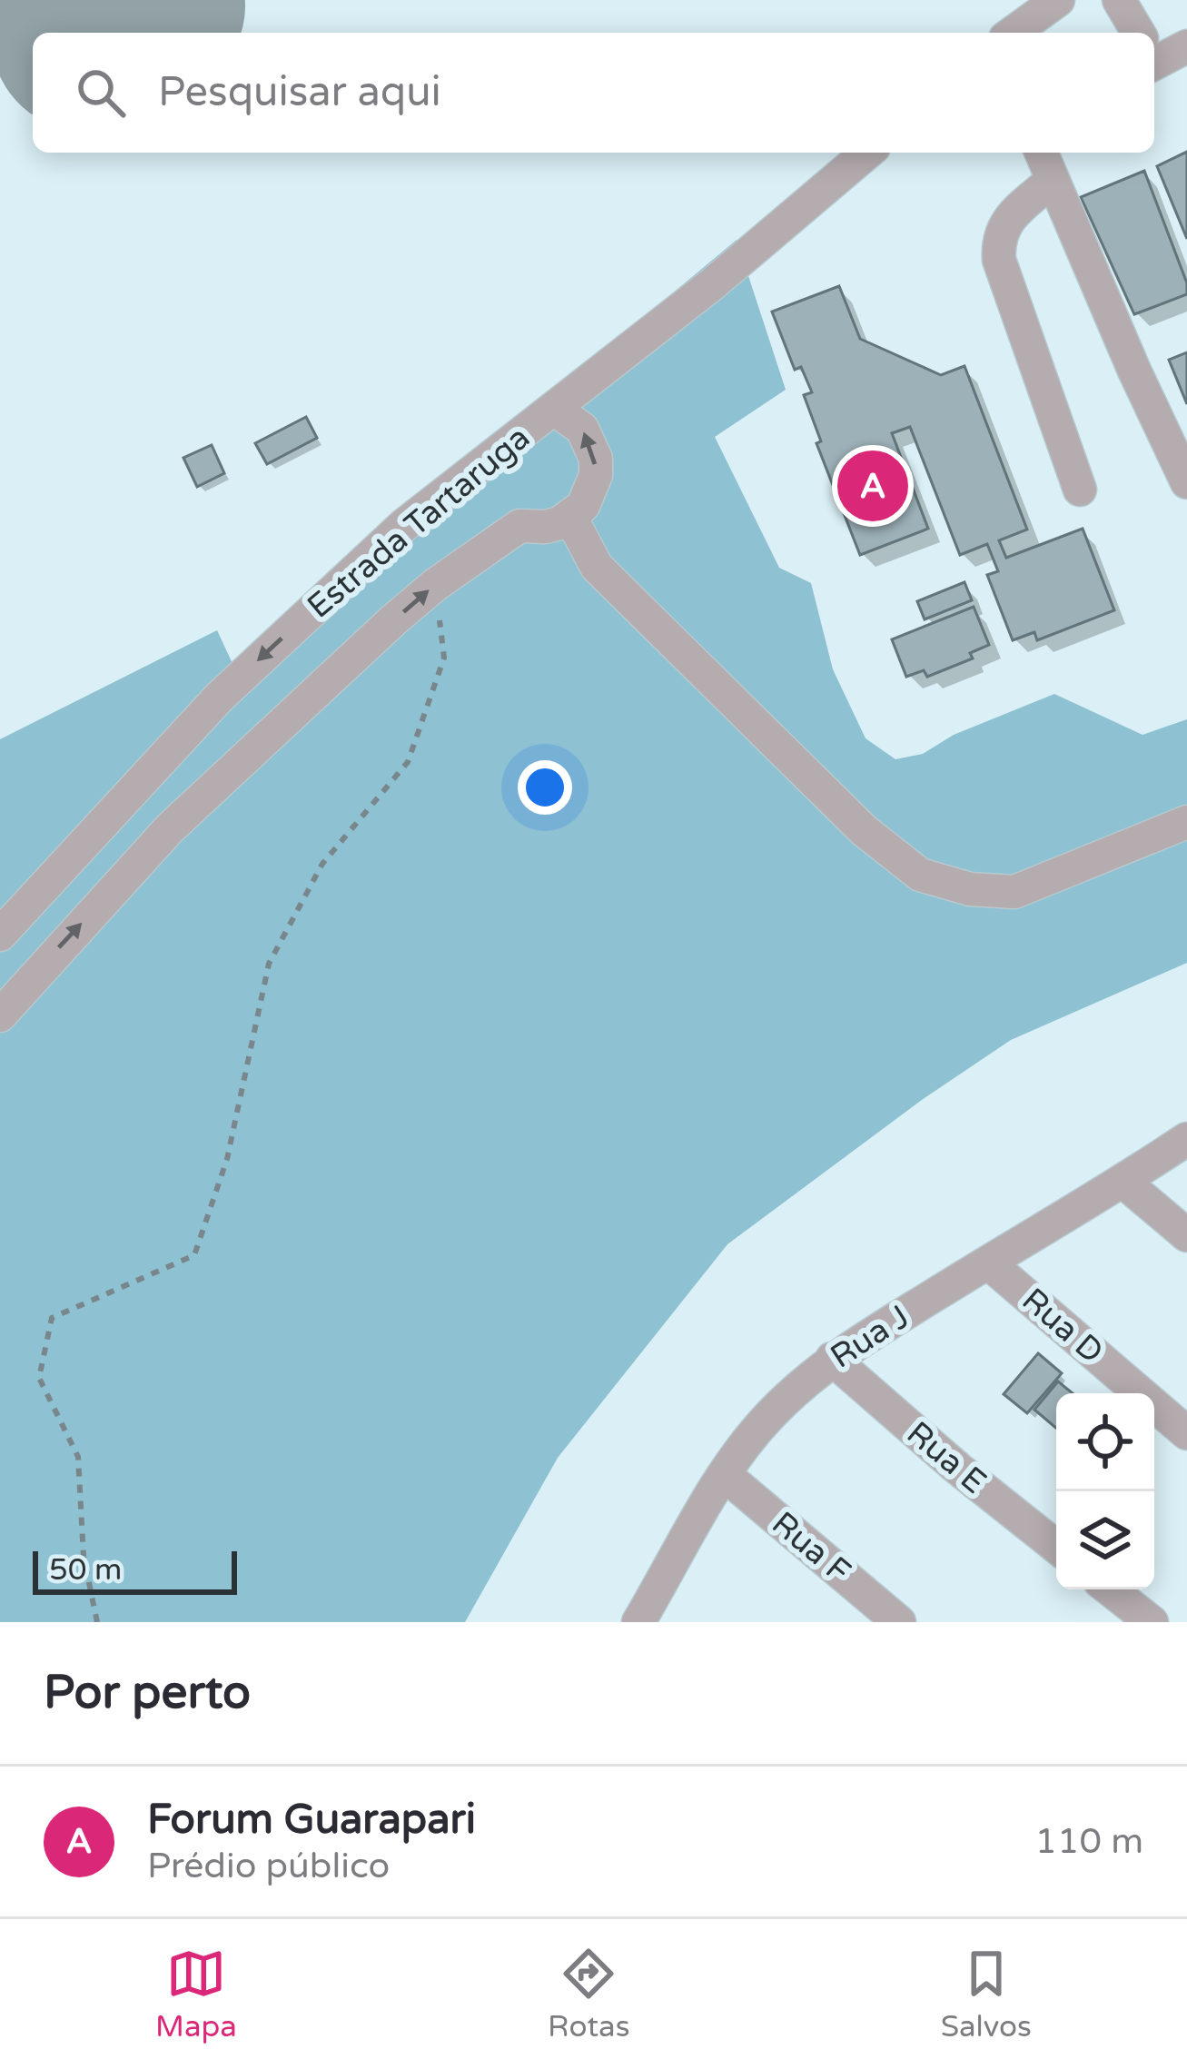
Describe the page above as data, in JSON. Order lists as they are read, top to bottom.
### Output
{
  "streets": {
    "street": [
      "Estrada Tartaruga",
      "Rua D",
      "Rua J",
      "Rua E",
      "Rua F"
    ]
  },
  "crossings": [
    ["Rua D", "Rua J"],
    ["Rua J", "Rua E"],
    ["Rua J", "Rua F"]
  ],
  "scale_bar": "50 m",
  "page": {
    "search": "Pesquisar aqui",
    "pins": "A",
    "scale": "50 m",
    "heading": "Por perto",
    "list": [
      {
        "mark": "A",
        "name": "Forum Guarapari",
        "note": "Prédio público",
        "value": "110 m"
      }
    ],
    "nav": ["Mapa", "Rotas", "Salvos"]
  }
}
